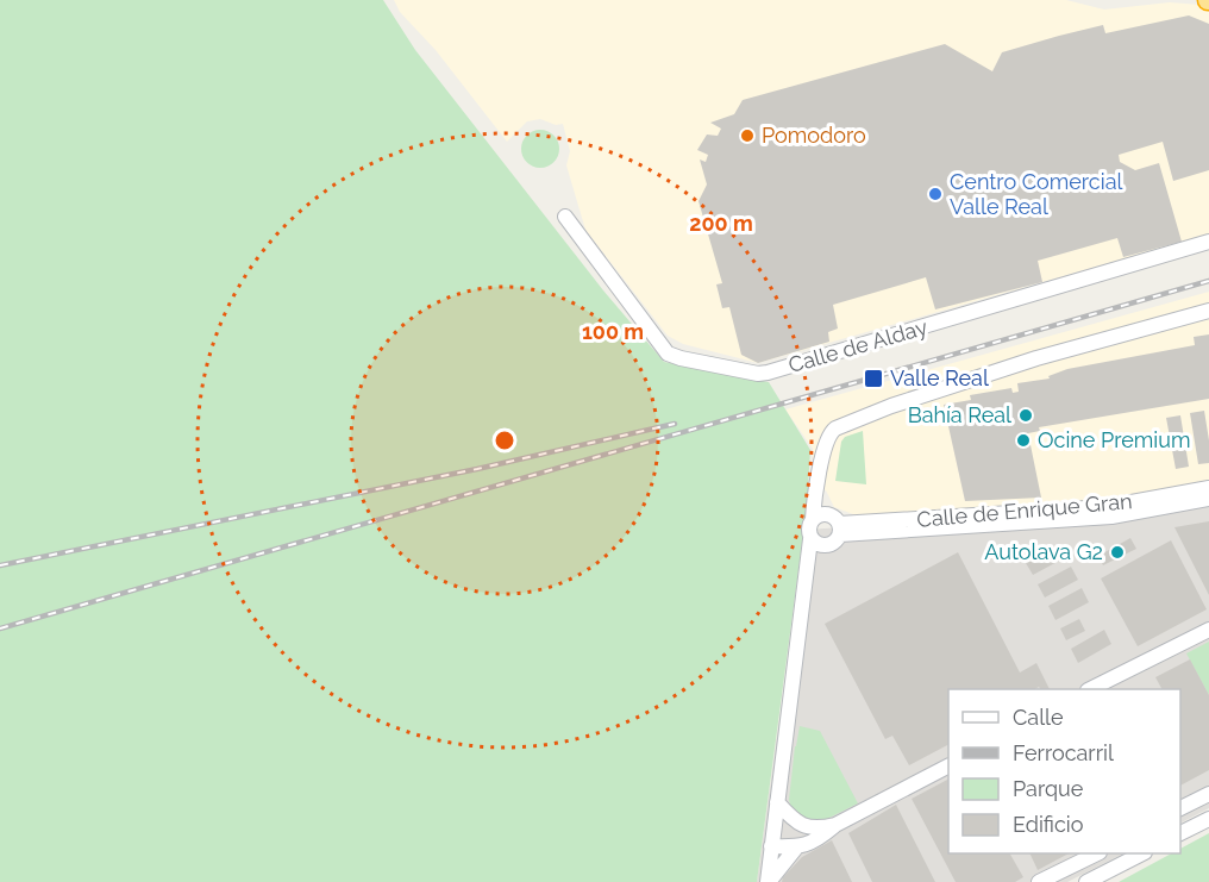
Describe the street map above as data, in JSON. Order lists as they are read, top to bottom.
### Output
{
  "streets": {
    "street": ["Calle de Alday", "Calle de Enrique Gran"]
  },
  "places": {
    "other": [
      "Pomodoro",
      "Centro Comercial Valle Real",
      "Bahía Real",
      "Ocine Premium",
      "Autolava G2"
    ],
    "transit": ["Valle Real"]
  },
  "legend": [
    "Calle",
    "Ferrocarril",
    "Parque",
    "Edificio"
  ],
  "rings": ["200 m", "100 m"]
}
